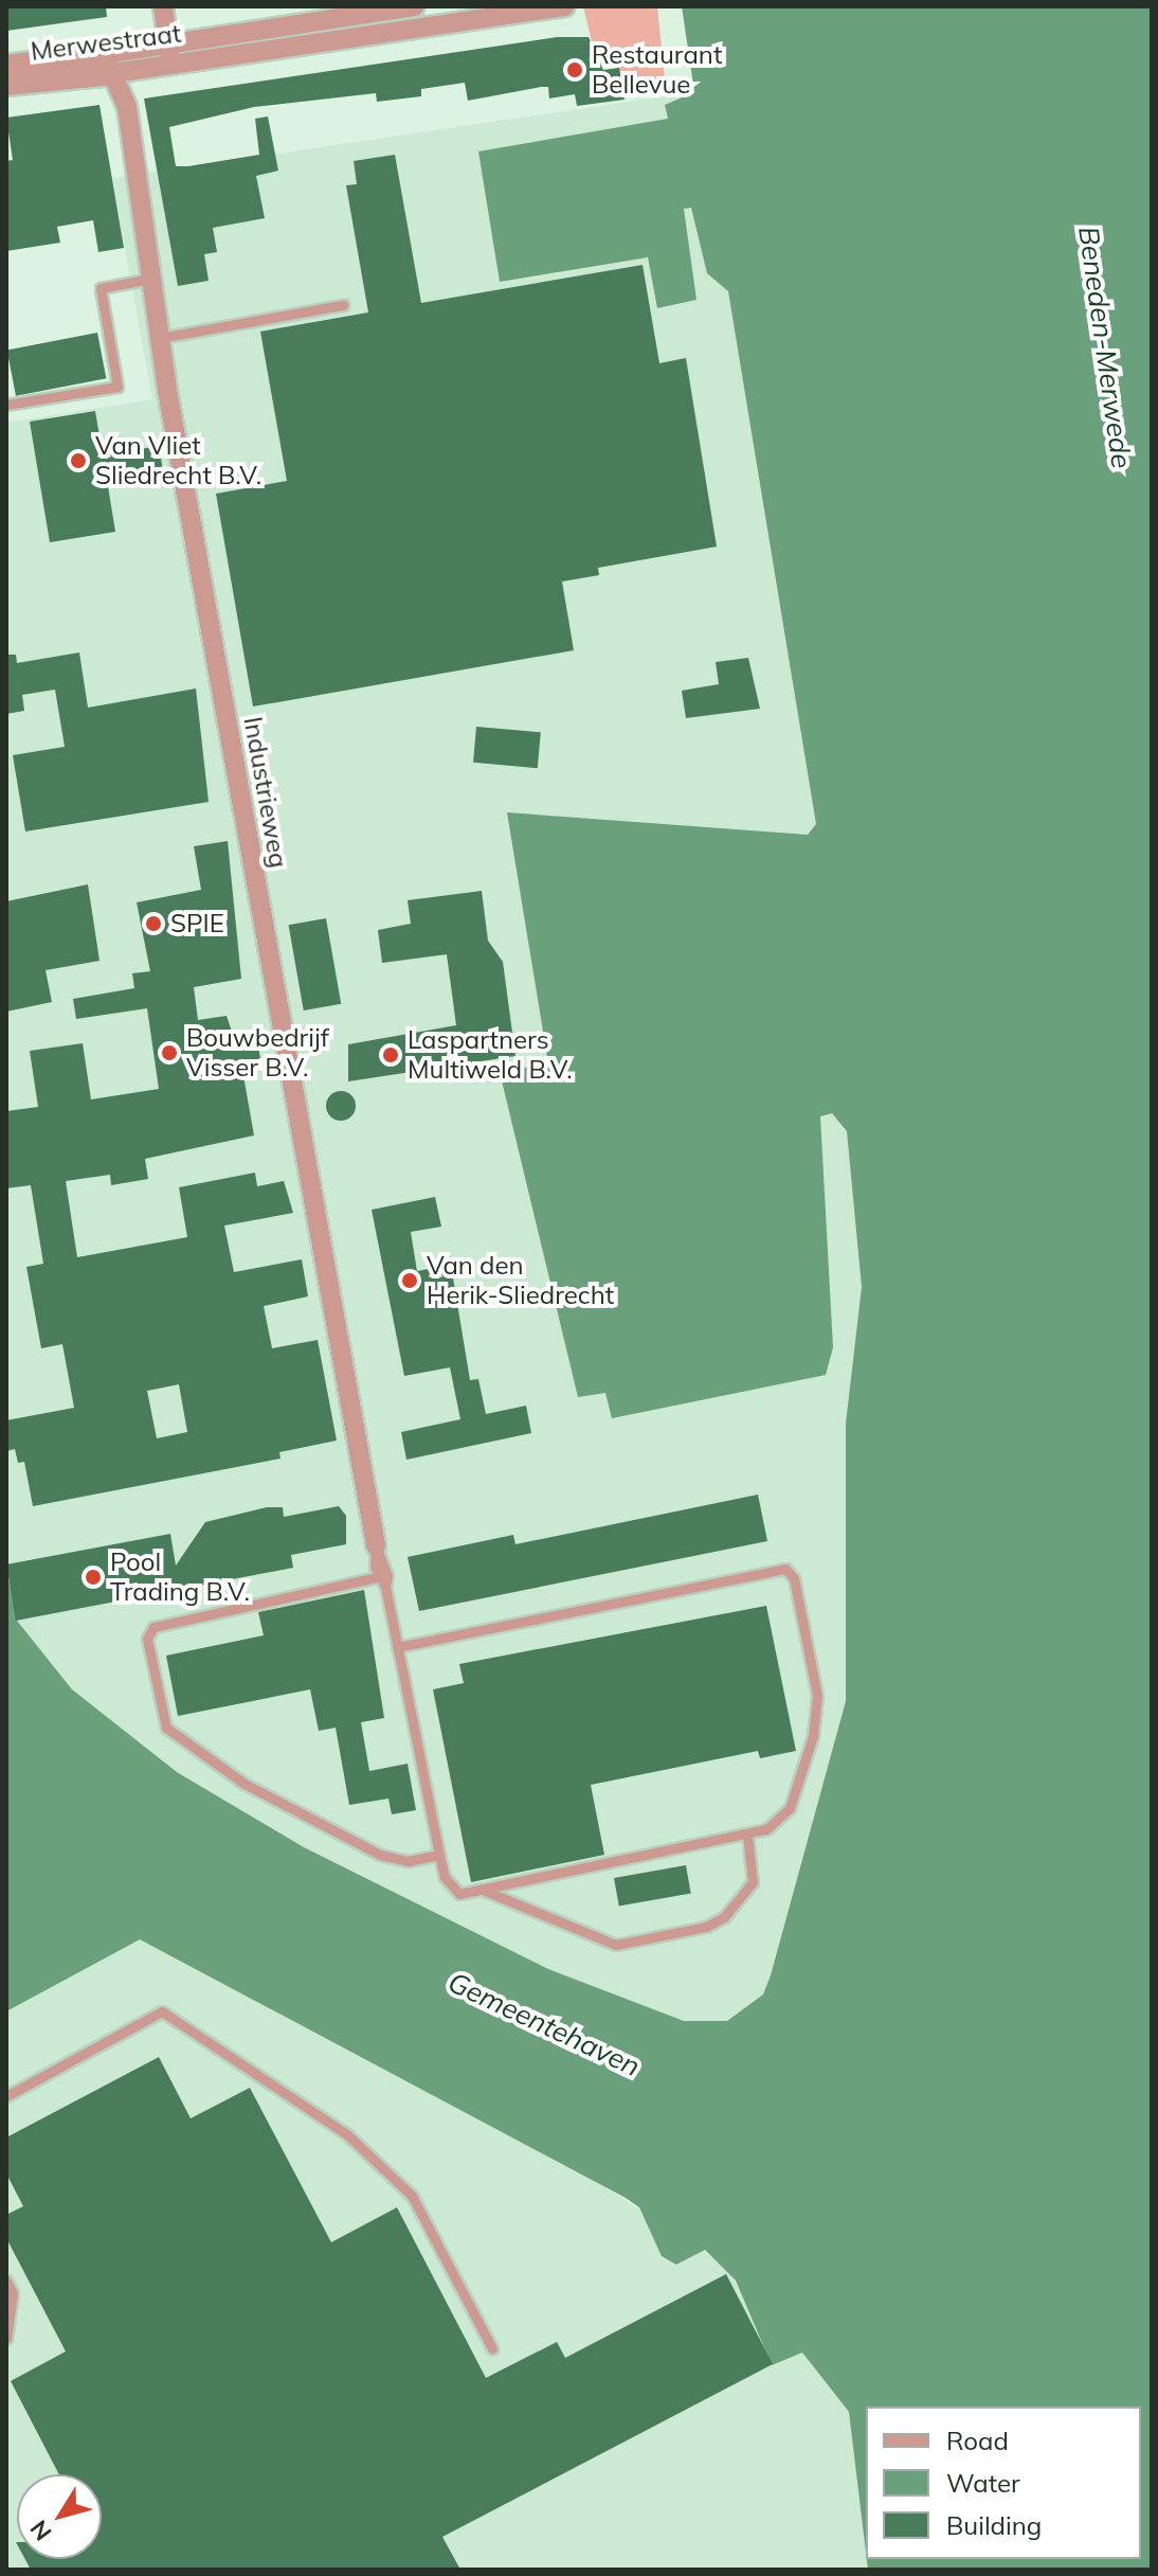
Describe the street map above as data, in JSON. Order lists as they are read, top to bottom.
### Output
{
  "streets": {
    "street": ["Merwestraat", "Industrieweg"]
  },
  "crossings": [
    ["Merwestraat", "Industrieweg"]
  ],
  "water": ["Beneden-Merwede", "Gemeentehaven"],
  "places": [
    "Restaurant Bellevue",
    "Van Vliet Sliedrecht B.V.",
    "SPIE",
    "Bouwbedrijf Visser B.V.",
    "Laspartners Multiweld B.V.",
    "Van den Herik-Sliedrecht",
    "Pool Trading B.V."
  ],
  "legend": ["Road", "Water", "Building"],
  "north": "bottom left"
}
